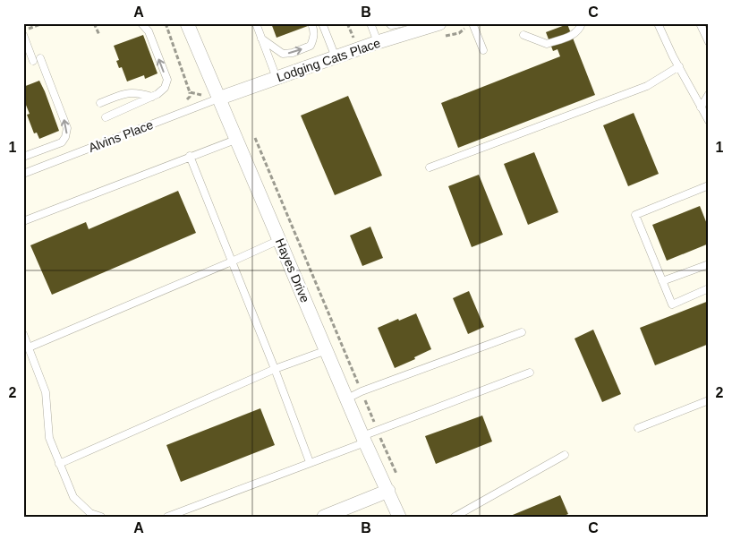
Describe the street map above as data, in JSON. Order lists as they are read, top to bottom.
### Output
{
  "streets": {
    "street": ["Lodging Cats Place", "Hayes Drive"],
    "lane": ["Alvins Place"]
  },
  "crossings": [
    ["Lodging Cats Place", "Alvins Place"],
    ["Lodging Cats Place", "Hayes Drive"],
    ["Alvins Place", "Hayes Drive"]
  ],
  "grid": {
    "columns": ["A", "B", "C"],
    "rows": ["1", "2"]
  }
}
